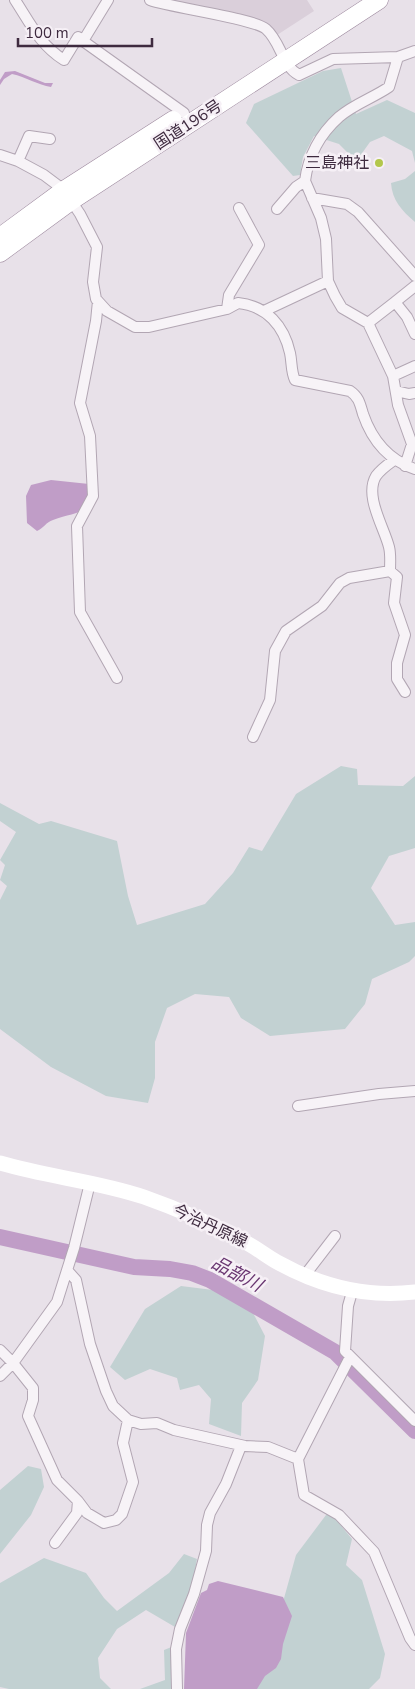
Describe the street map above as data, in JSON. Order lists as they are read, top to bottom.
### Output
{
  "streets": {
    "highway": ["国道196号"],
    "main road": ["今治丹原線"]
  },
  "water": ["品部川"],
  "places": ["三島神社"],
  "scale_bar": "100 m"
}
